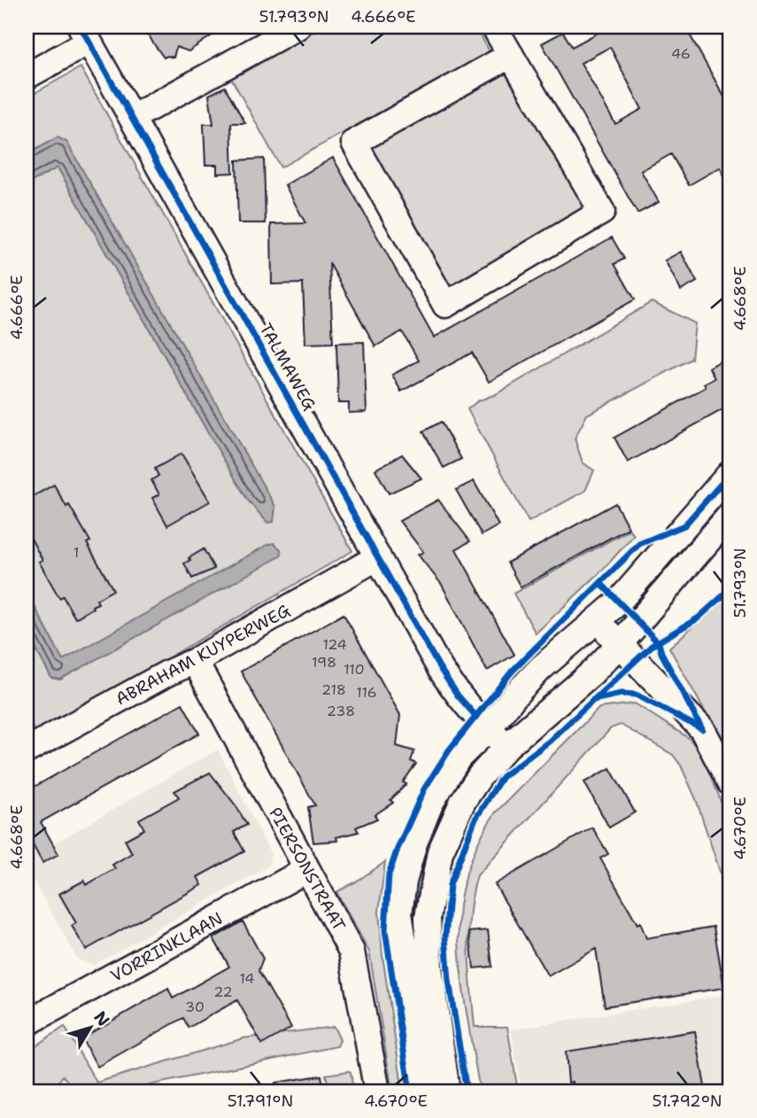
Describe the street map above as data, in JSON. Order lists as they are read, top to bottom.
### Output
{
  "streets": {
    "street": [
      "TALMAWEG",
      "ABRAHAM KUYPERWEG",
      "PIERSONSTRAAT",
      "VORRINKLAAN"
    ]
  },
  "crossings": [
    ["TALMAWEG", "ABRAHAM KUYPERWEG"],
    ["ABRAHAM KUYPERWEG", "PIERSONSTRAAT"],
    ["PIERSONSTRAAT", "VORRINKLAAN"]
  ],
  "house_numbers": [
    "46",
    "1",
    "124",
    "198",
    "110",
    "218",
    "116",
    "238",
    "14",
    "22",
    "30"
  ],
  "north": "top right",
  "coordinates": [
    "51.793°N",
    "4.666°E",
    "4.668°E",
    "4.670°E",
    "51.791°N",
    "51.792°N"
  ]
}
